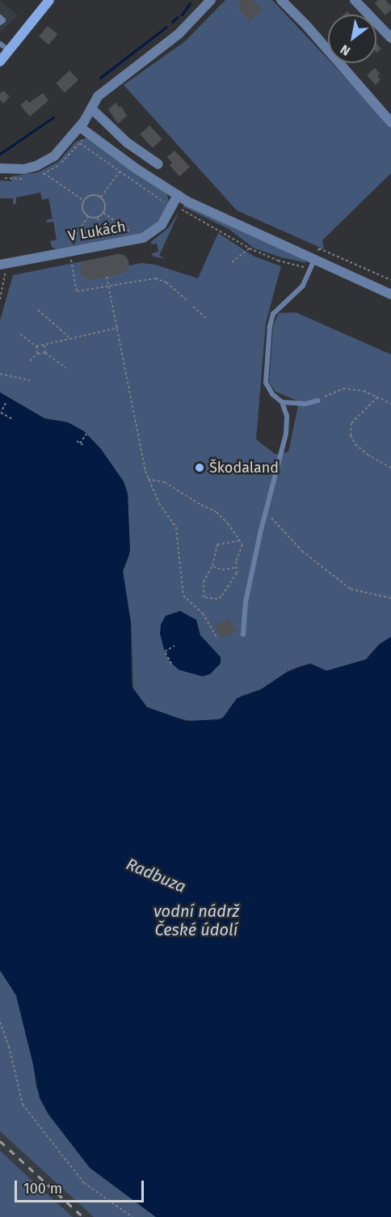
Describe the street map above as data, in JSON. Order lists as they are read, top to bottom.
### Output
{
  "streets": {
    "street": ["V Lukách"]
  },
  "water": ["Radbuza", "vodní nádrž České údolí"],
  "places": ["Škodaland"],
  "scale_bar": "100 m",
  "north": "bottom left"
}
